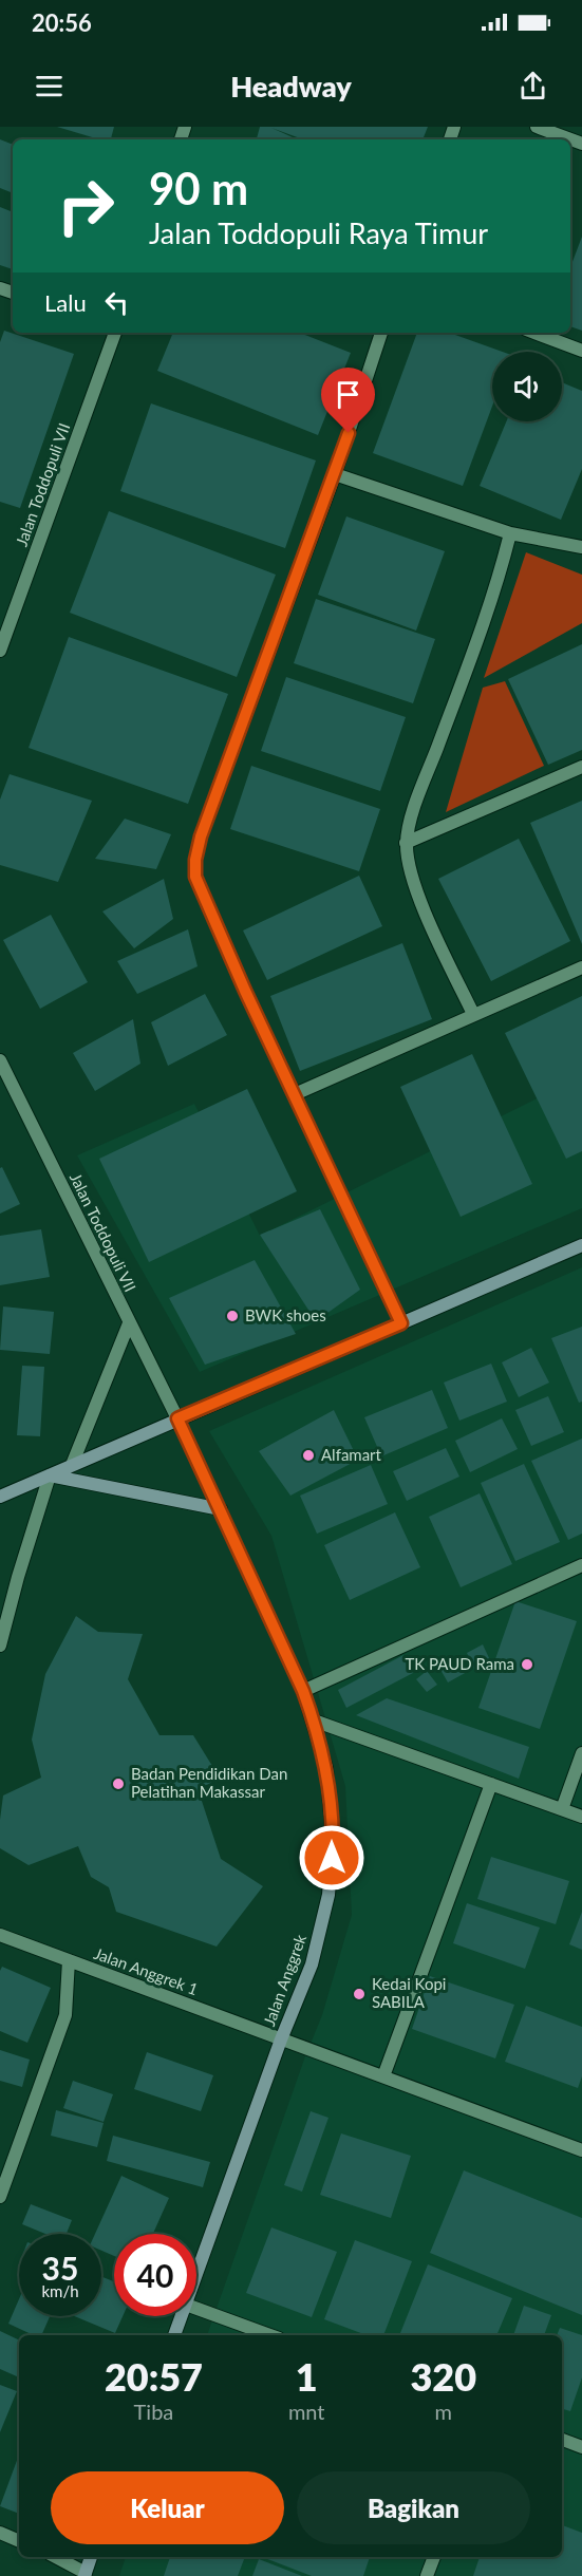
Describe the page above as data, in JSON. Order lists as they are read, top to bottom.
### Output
{
  "streets": {
    "street": ["Jalan Toddopuli VII", "Jalan Anggrek 1", "Jalan Anggrek"]
  },
  "crossings": [
    ["Jalan Toddopuli VII", "Jalan Anggrek"],
    ["Jalan Anggrek 1", "Jalan Anggrek"]
  ],
  "places": [
    "BWK shoes",
    "Alfamart",
    "TK PAUD Rama",
    "Badan Pendidikan Dan Pelatihan Makassar",
    "Kedai Kopi SABILA"
  ],
  "page": {
    "status": "20:56",
    "header": "Headway",
    "turn": ["90 m", "Jalan Toddopuli Raya Timur"],
    "then": "Lalu",
    "speed": "35 km/h",
    "limit": "40",
    "eta": [
      "20:57",
      "Tiba",
      "1",
      "mnt",
      "320",
      "m"
    ],
    "buttons": ["Keluar", "Bagikan"]
  }
}
